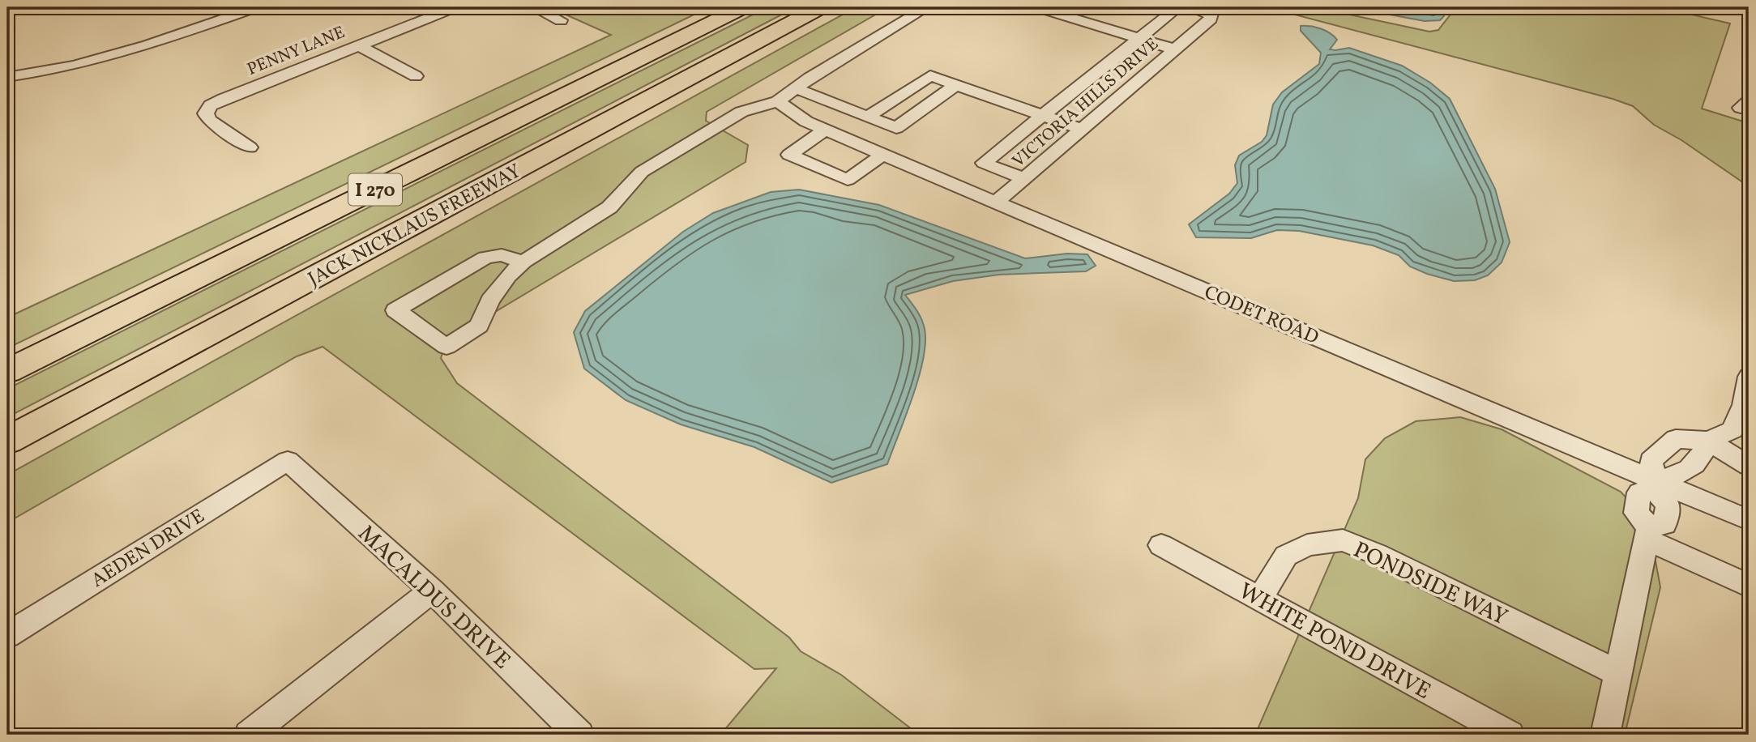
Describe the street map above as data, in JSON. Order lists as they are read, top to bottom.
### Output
{
  "streets": {
    "highway": ["I 270", "JACK NICKLAUS FREEWAY"],
    "street": [
      "PENNY LANE",
      "VICTORIA HILLS DRIVE",
      "CODET ROAD",
      "AEDEN DRIVE",
      "PONDSIDE WAY",
      "MACALDUS DRIVE",
      "WHITE POND DRIVE"
    ]
  },
  "crossings": [
    ["VICTORIA HILLS DRIVE", "CODET ROAD"],
    ["AEDEN DRIVE", "MACALDUS DRIVE"],
    ["PONDSIDE WAY", "WHITE POND DRIVE"]
  ]
}
